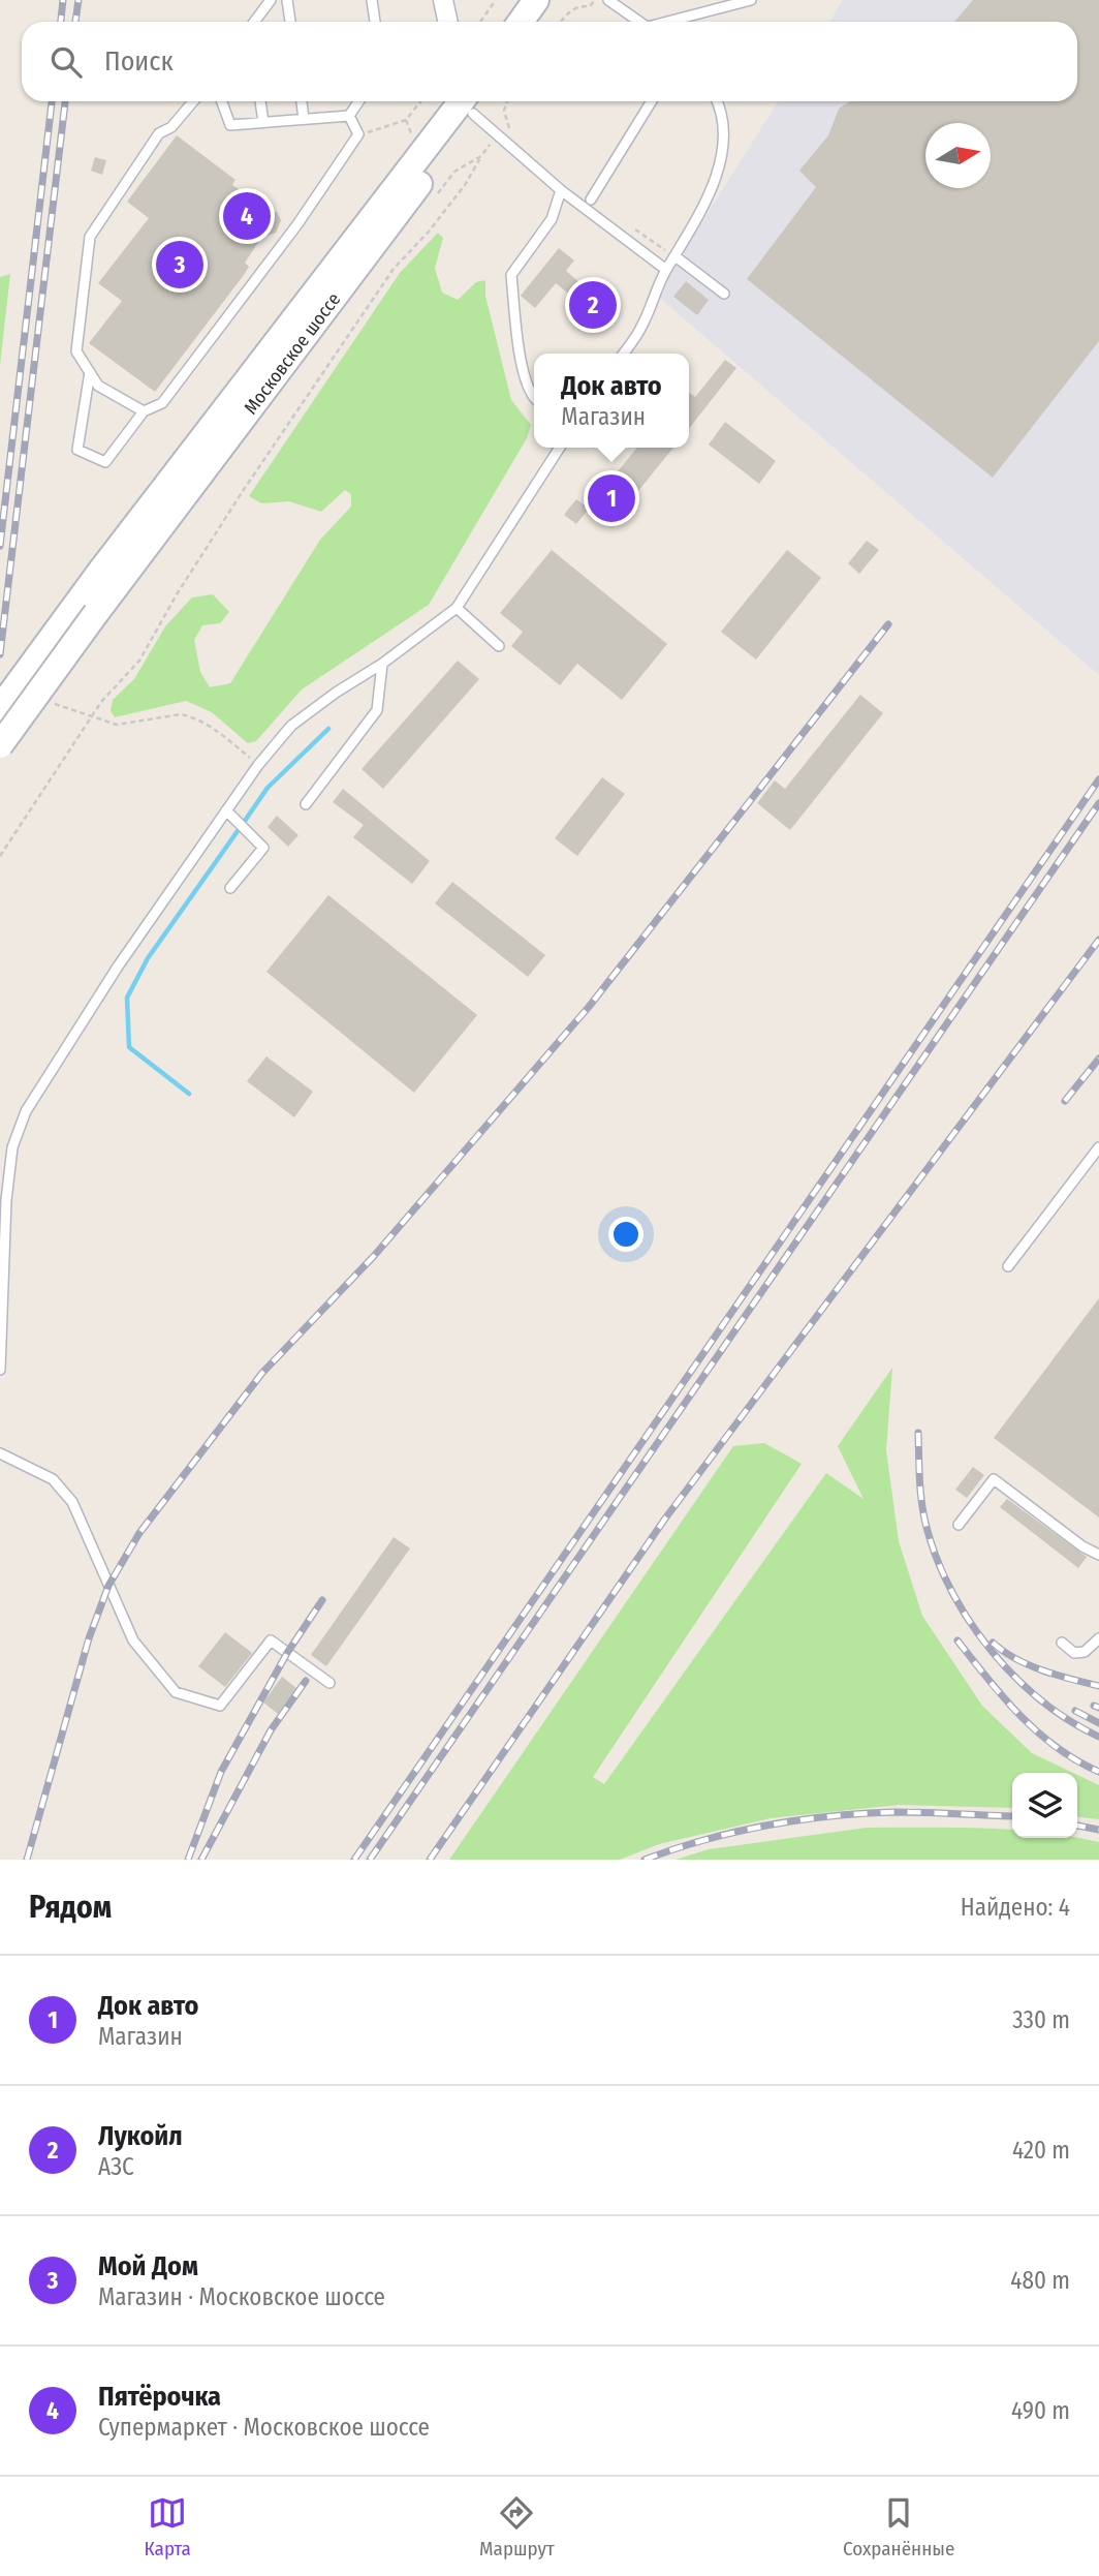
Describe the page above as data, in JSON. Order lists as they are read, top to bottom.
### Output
{
  "streets": {
    "main road": ["Московское шоссе"]
  },
  "north": "right",
  "page": {
    "search": "Поиск",
    "pins": [
      "4",
      "3",
      "2",
      "1"
    ],
    "popup": ["Док авто", "Магазин"],
    "heading": ["Рядом", "Найдено: 4"],
    "list": [
      {
        "mark": "1",
        "name": "Док авто",
        "note": "Магазин",
        "value": "330 m"
      },
      {
        "mark": "2",
        "name": "Лукойл",
        "note": "АЗС",
        "value": "420 m"
      },
      {
        "mark": "3",
        "name": "Мой Дом",
        "note": "Магазин · Московское шоссе",
        "value": "480 m"
      },
      {
        "mark": "4",
        "name": "Пятёрочка",
        "note": "Супермаркет · Московское шоссе",
        "value": "490 m"
      }
    ],
    "nav": ["Карта", "Маршрут", "Сохранённые"]
  }
}
